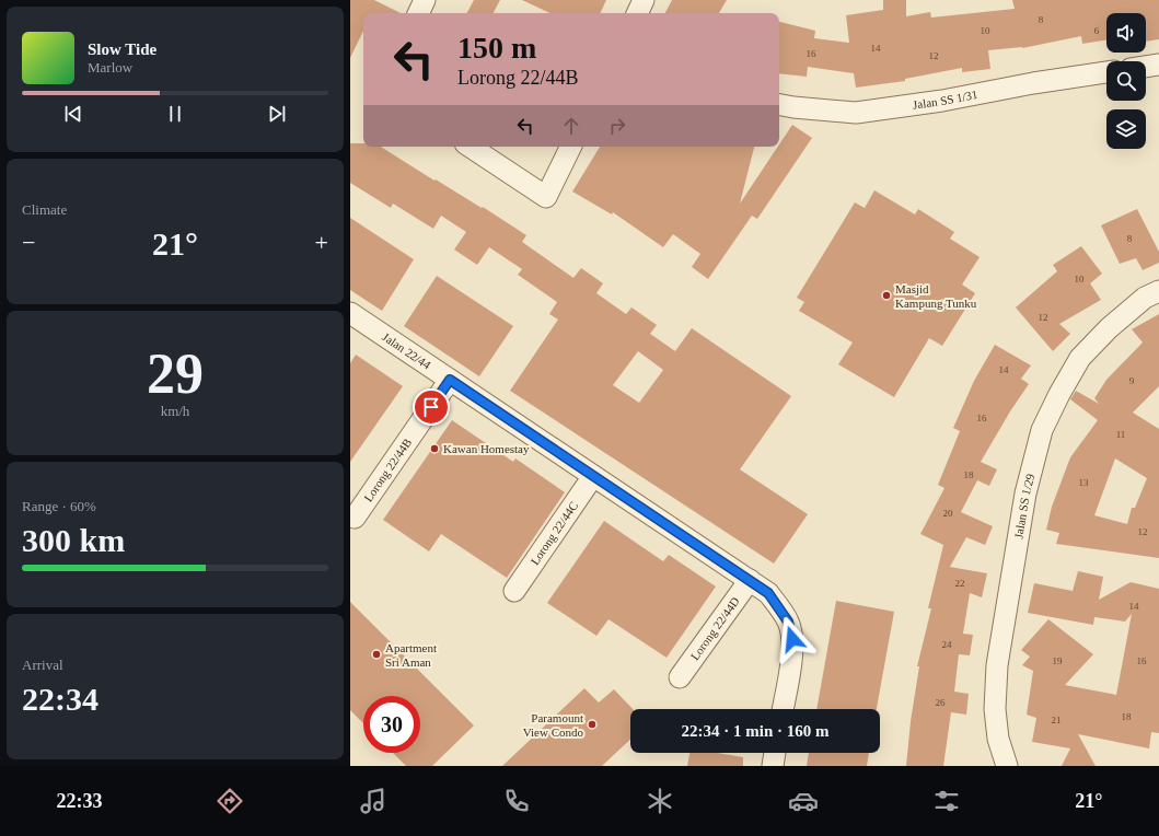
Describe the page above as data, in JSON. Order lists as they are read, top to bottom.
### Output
{
  "streets": {
    "street": [
      "Jalan SS 1/31",
      "Jalan 22/44",
      "Lorong 22/44B",
      "Jalan SS 1/29",
      "Lorong 22/44C",
      "Lorong 22/44D"
    ]
  },
  "crossings": [
    ["Jalan 22/44", "Lorong 22/44B"],
    ["Jalan 22/44", "Lorong 22/44C"],
    ["Jalan 22/44", "Lorong 22/44D"]
  ],
  "places": [
    "Masjid Kampung Tunku",
    "Kawan Homestay",
    "Apartment Sri Aman",
    "Paramount View Condo"
  ],
  "house_numbers": [
    "8",
    "10",
    "6",
    "14",
    "16",
    "12",
    "8",
    "10",
    "12",
    "14",
    "9",
    "16",
    "11",
    "18",
    "13",
    "20",
    "12",
    "22",
    "14",
    "24",
    "19",
    "16",
    "26",
    "18",
    "21"
  ],
  "page": {
    "turn": ["150 m", "Lorong 22/44B"],
    "song": ["Slow Tide", "Marlow"],
    "tile": [
      "Climate",
      ["29", "km/h"],
      ["Range · 60%", "300 km"],
      ["Arrival", "22:34"]
    ],
    "heat": ["−", "21°", "+"],
    "limit": "30",
    "trip": "22:34 · 1 min · 160 m",
    "tabs": ["22:33", "21°"]
  }
}
